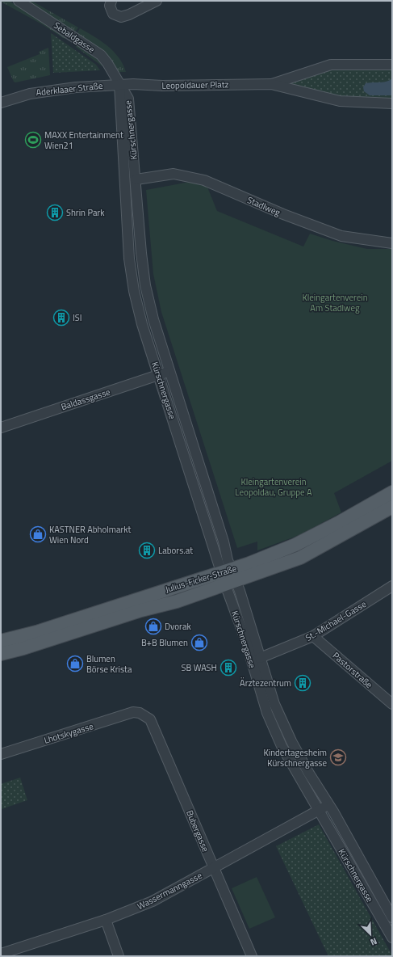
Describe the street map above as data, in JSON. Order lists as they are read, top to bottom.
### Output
{
  "streets": {
    "main road": ["Julius-Ficker-Straße"],
    "street": [
      "Sebaldgasse",
      "Leopoldauer Platz",
      "Aderklaaer Straße",
      "Kürschnergasse",
      "Stadlweg",
      "Baldassgasse",
      "St.-Michael-Gasse",
      "Pastorstraße",
      "Lhotskygasse",
      "Bubergasse",
      "Wassermanngasse"
    ]
  },
  "crossings": [
    ["Sebaldgasse", "Leopoldauer Platz"],
    ["Sebaldgasse", "Aderklaaer Straße"],
    ["Sebaldgasse", "Kürschnergasse"],
    ["Leopoldauer Platz", "Aderklaaer Straße"],
    ["Leopoldauer Platz", "Kürschnergasse"],
    ["Aderklaaer Straße", "Kürschnergasse"],
    ["Kürschnergasse", "Stadlweg"],
    ["Kürschnergasse", "Baldassgasse"],
    ["Kürschnergasse", "Julius-Ficker-Straße"],
    ["Kürschnergasse", "St.-Michael-Gasse"],
    ["Kürschnergasse", "Wassermanngasse"],
    ["St.-Michael-Gasse", "Pastorstraße"],
    ["Lhotskygasse", "Bubergasse"],
    ["Bubergasse", "Wassermanngasse"]
  ],
  "parks": ["Kleingartenverein Am Stadlweg", "Kleingartenverein Leopoldau, Gruppe A"],
  "places": {
    "sports": ["MAXX Entertainment Wien21"],
    "building": [
      "Shrin Park",
      "ISI",
      "Labors.at",
      "SB WASH",
      "Ärztezentrum"
    ],
    "shop": [
      "KASTNER Abholmarkt Wien Nord",
      "Dvorak",
      "B+B Blumen",
      "Blumen Börse Krista"
    ],
    "school or university": ["Kindertagesheim Kürschnergasse"]
  },
  "north": "bottom right"
}
